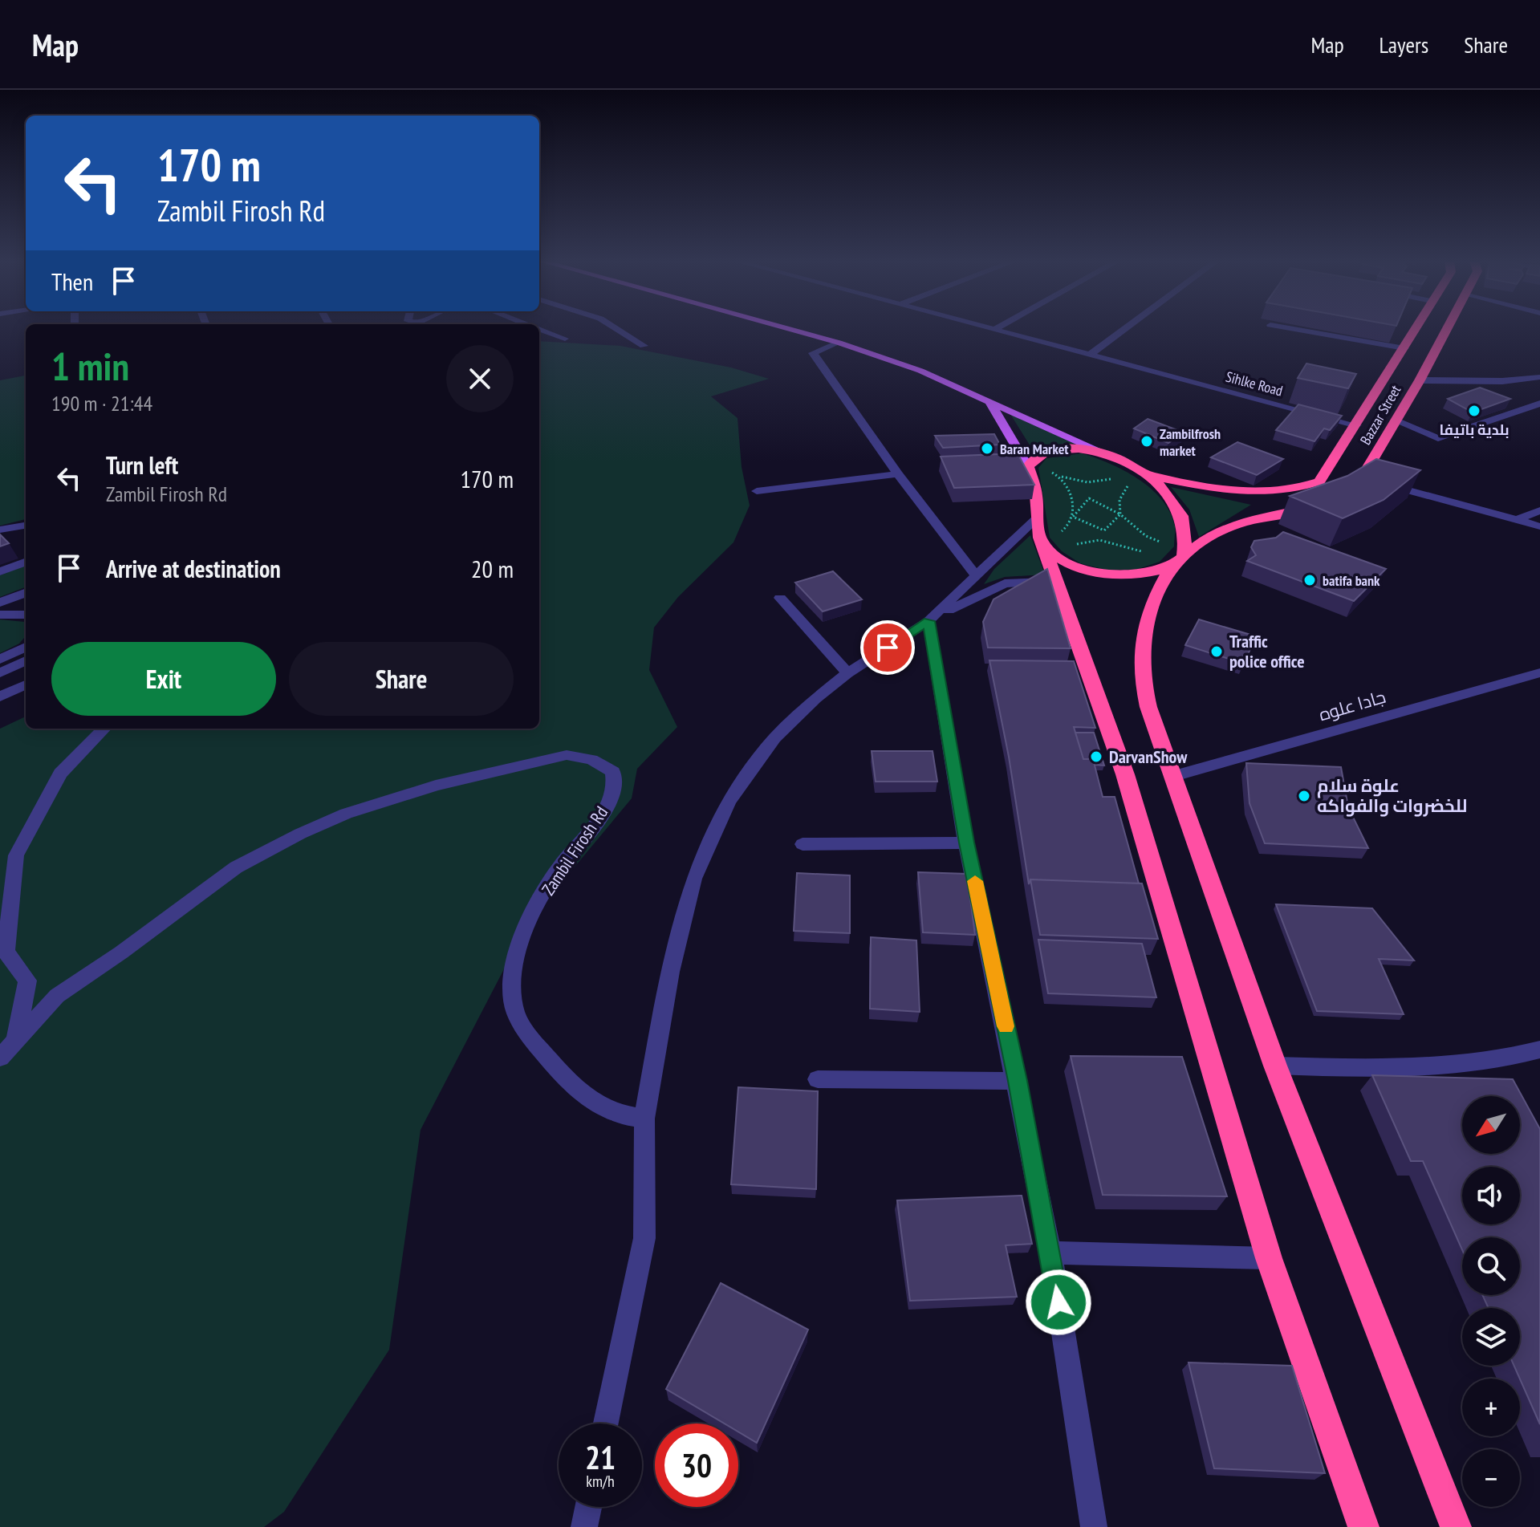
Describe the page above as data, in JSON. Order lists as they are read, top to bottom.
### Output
{
  "streets": {
    "highway": ["Bazzar Street"],
    "street": ["Sihlke Road", "جادا علوه", "Zambil Firosh Rd"]
  },
  "crossings": [
    ["Sihlke Road", "Bazzar Street"]
  ],
  "places": [
    "بلدية باتيفا",
    "Zambilfrosh market",
    "Baran Market",
    "batifa bank",
    "Traffic police office",
    "DarvanShow",
    "علوة سلام للخضروات والفواكه"
  ],
  "north": "bottom left",
  "page": {
    "header": "Map",
    "nav": ["Map", "Layers", "Share"],
    "turn": ["170 m", "Zambil Firosh Rd"],
    "then": "Then",
    "heading": ["1 min", "190 m · 21:44"],
    "list": [
      {
        "name": "Turn left",
        "note": "Zambil Firosh Rd",
        "value": "170 m"
      },
      {
        "name": "Arrive at destination",
        "value": "20 m"
      }
    ],
    "buttons": ["Exit", "Share"],
    "map_buttons": ["+", "−"],
    "speed": "21 km/h",
    "limit": "30"
  }
}
